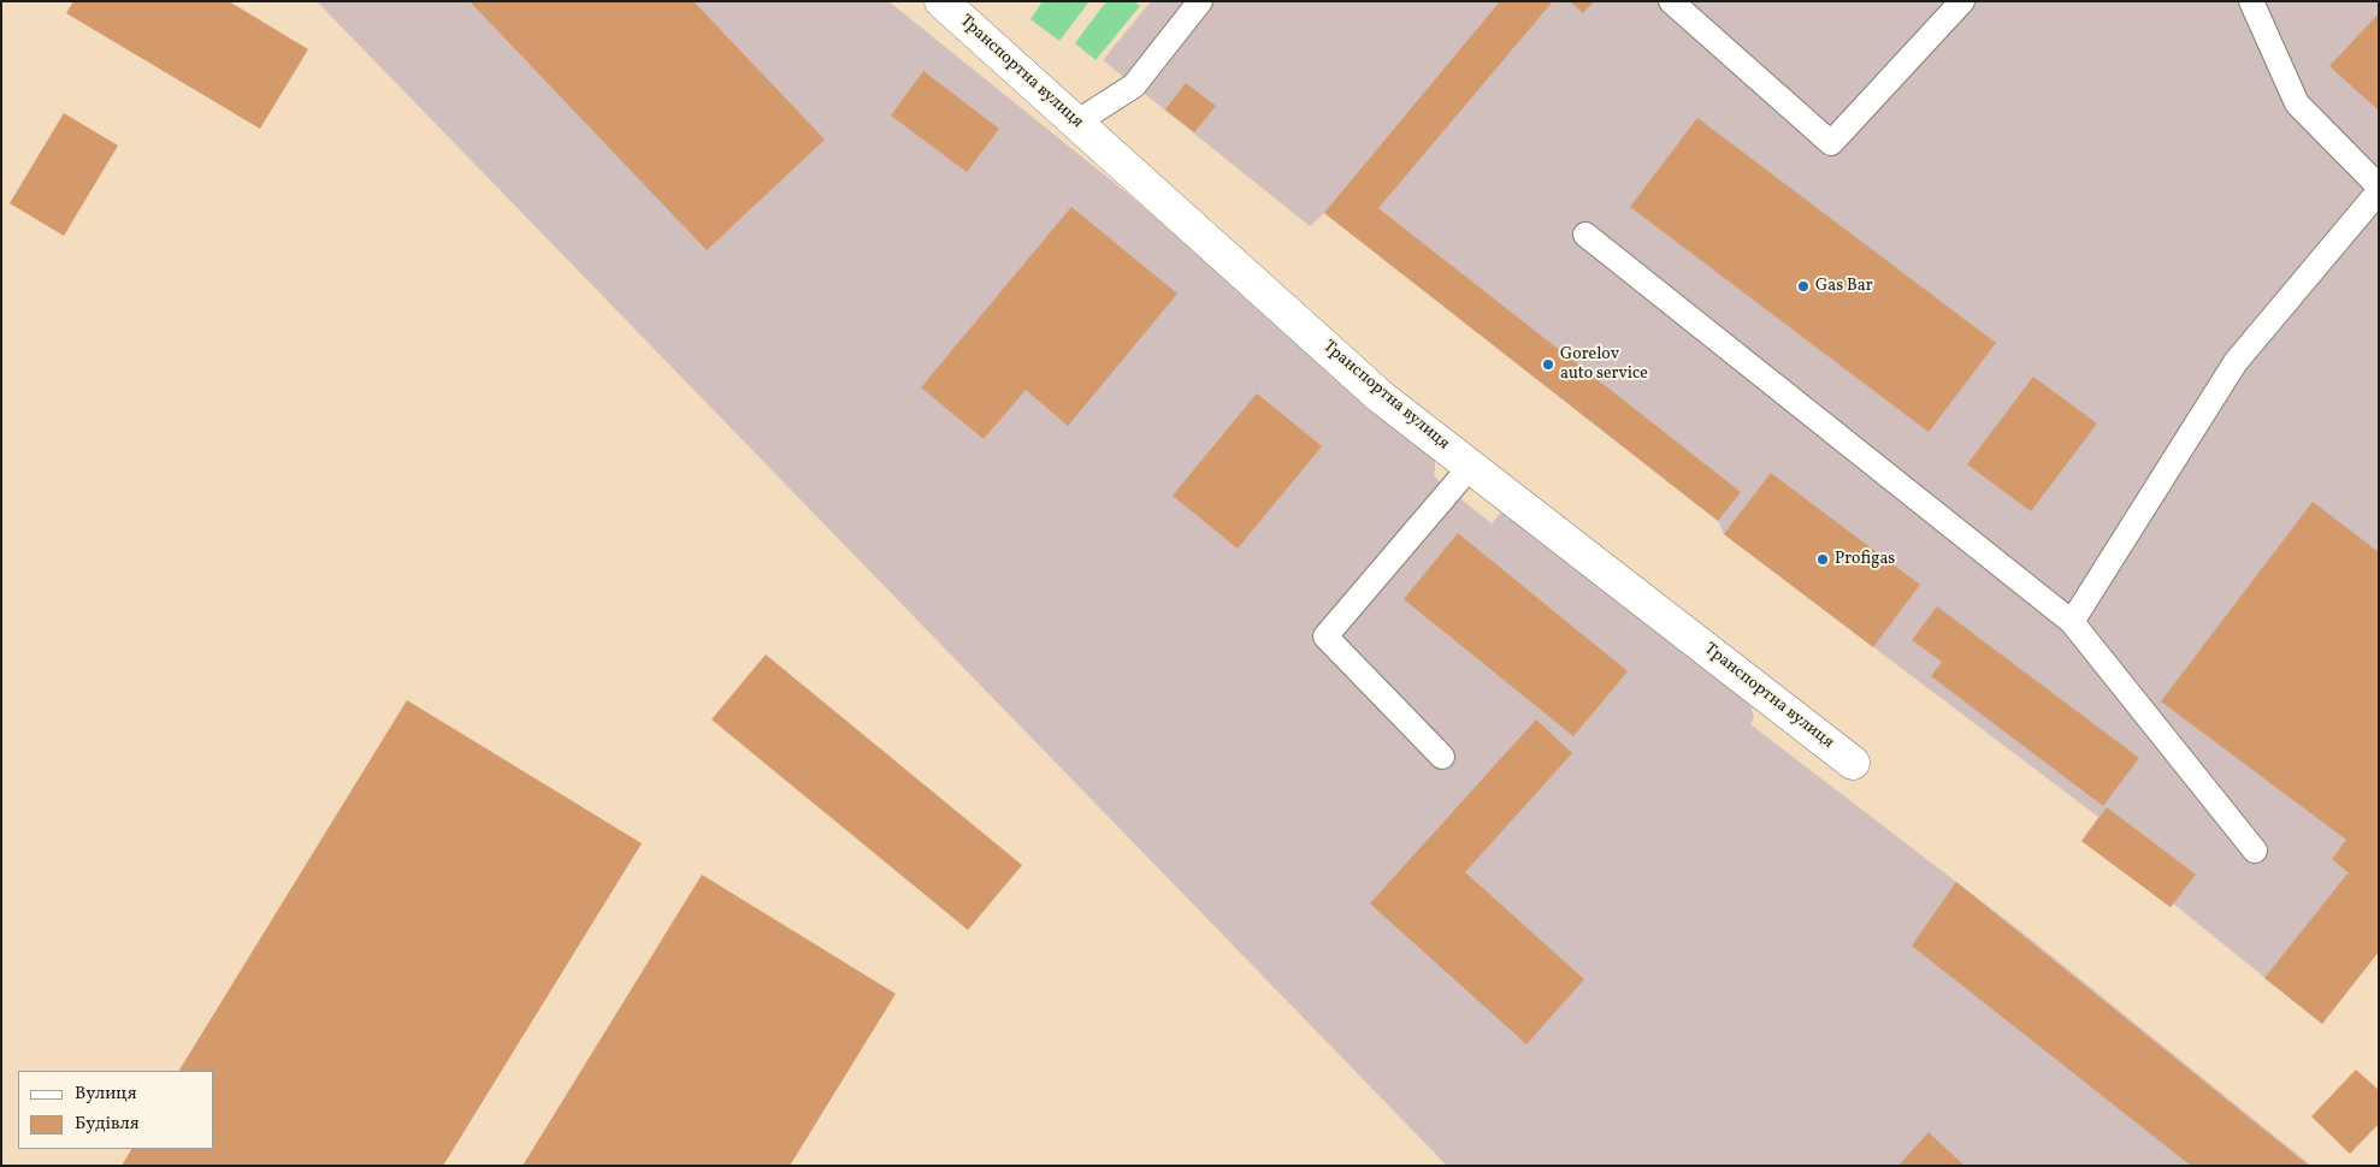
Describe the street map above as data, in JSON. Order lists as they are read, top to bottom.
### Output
{
  "streets": {
    "street": ["Транспортна вулиця"]
  },
  "places": ["Gas Bar", "Gorelov auto service", "Profigas"],
  "legend": ["Вулиця", "Будівля"]
}
